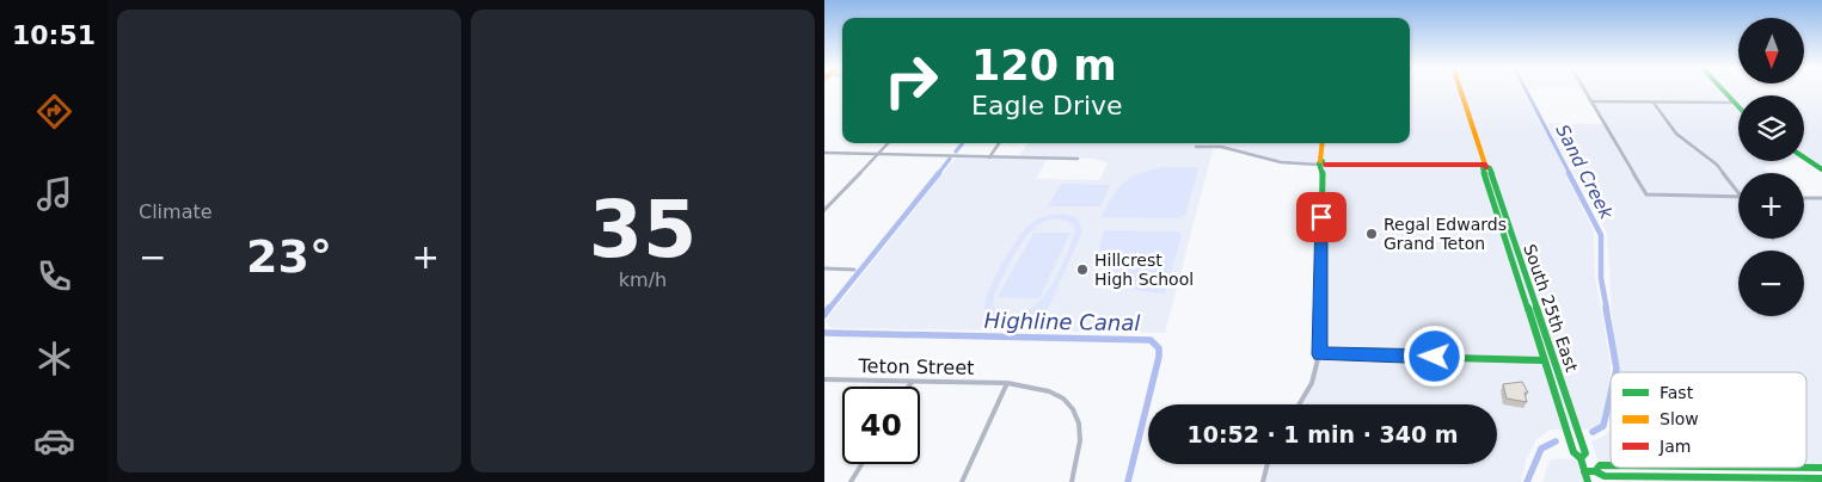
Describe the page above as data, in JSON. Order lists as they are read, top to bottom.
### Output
{
  "streets": {
    "main road": ["South 25th East"],
    "street": ["Teton Street"]
  },
  "water": ["Sand Creek", "Highline Canal"],
  "places": ["Regal Edwards Grand Teton", "Hillcrest High School"],
  "legend": ["Fast", "Slow", "Jam"],
  "north": "bottom",
  "page": {
    "tabs": "10:51",
    "tile": [
      "Climate",
      ["35", "km/h"]
    ],
    "map_buttons": ["+", "−"],
    "turn": ["120 m", "Eagle Drive"],
    "heat": ["−", "23°", "+"],
    "limit": "40",
    "trip": "10:52 · 1 min · 340 m"
  }
}
